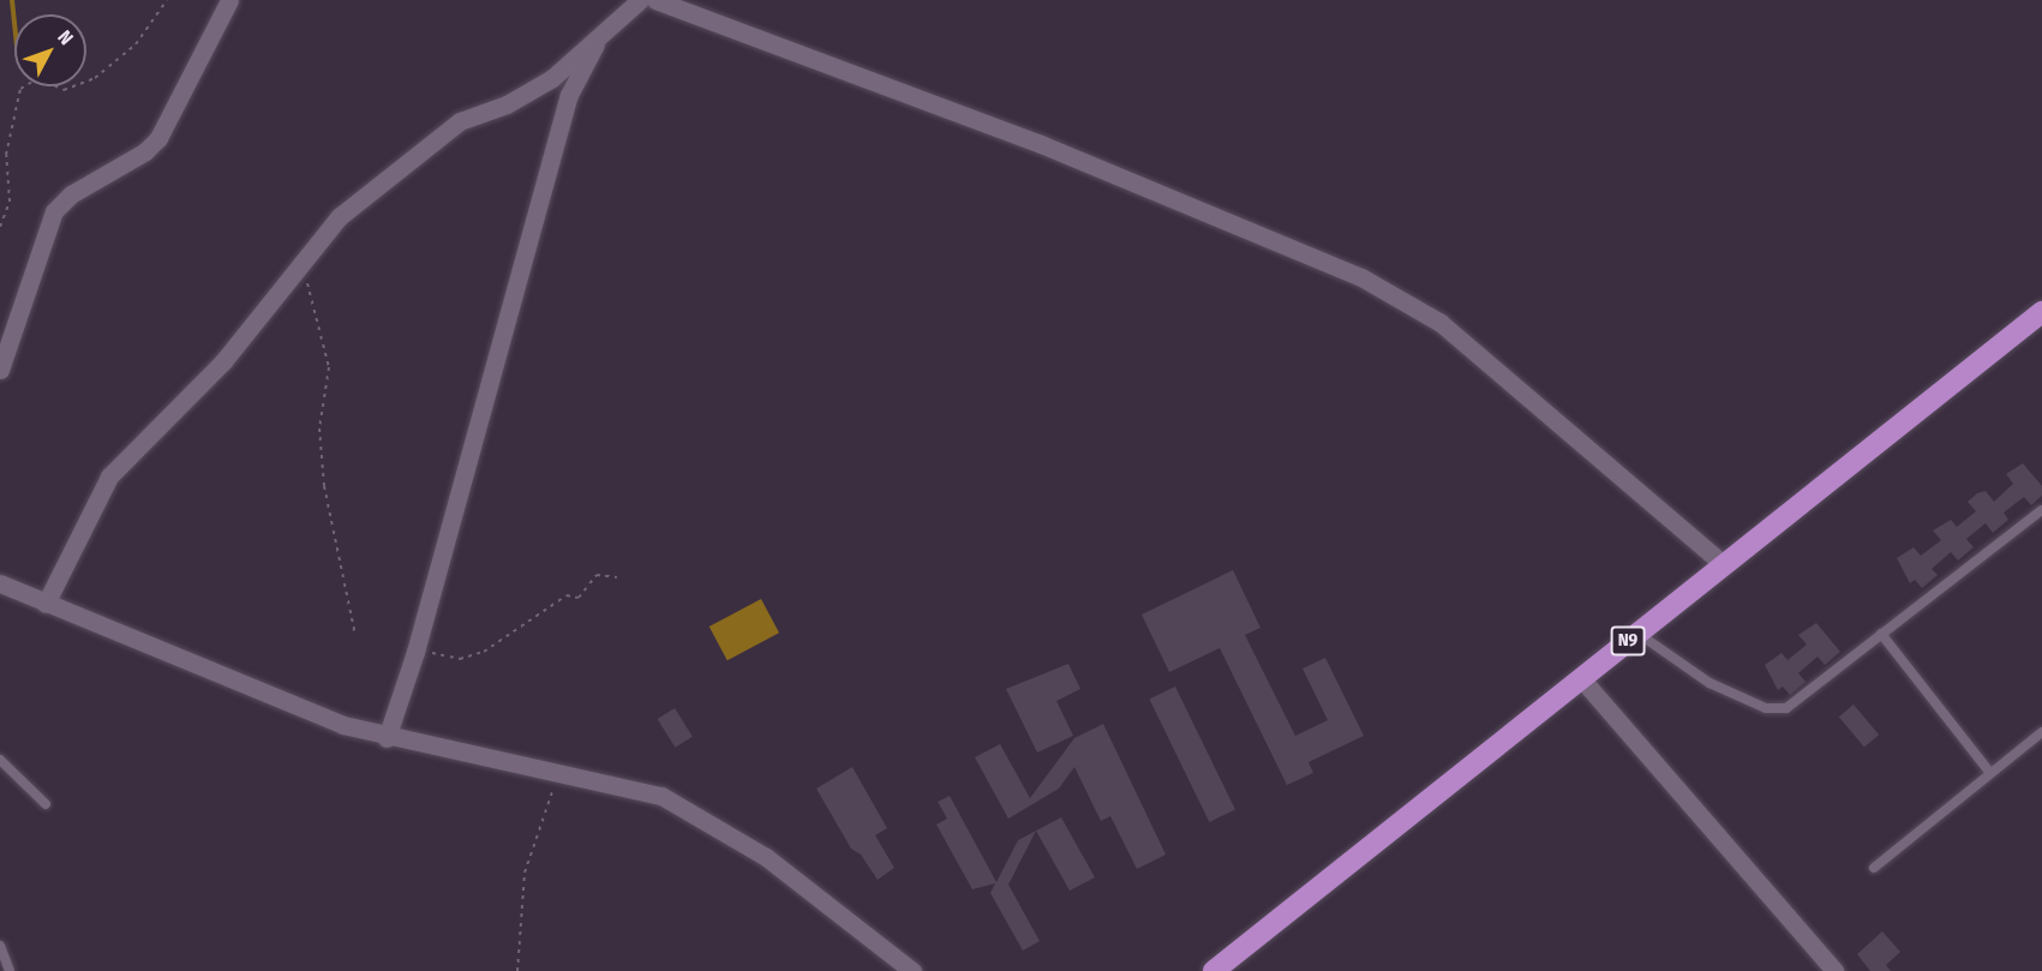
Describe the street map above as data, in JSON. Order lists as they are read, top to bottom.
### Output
{
  "streets": {
    "highway": ["N9"]
  },
  "north": "top right"
}
